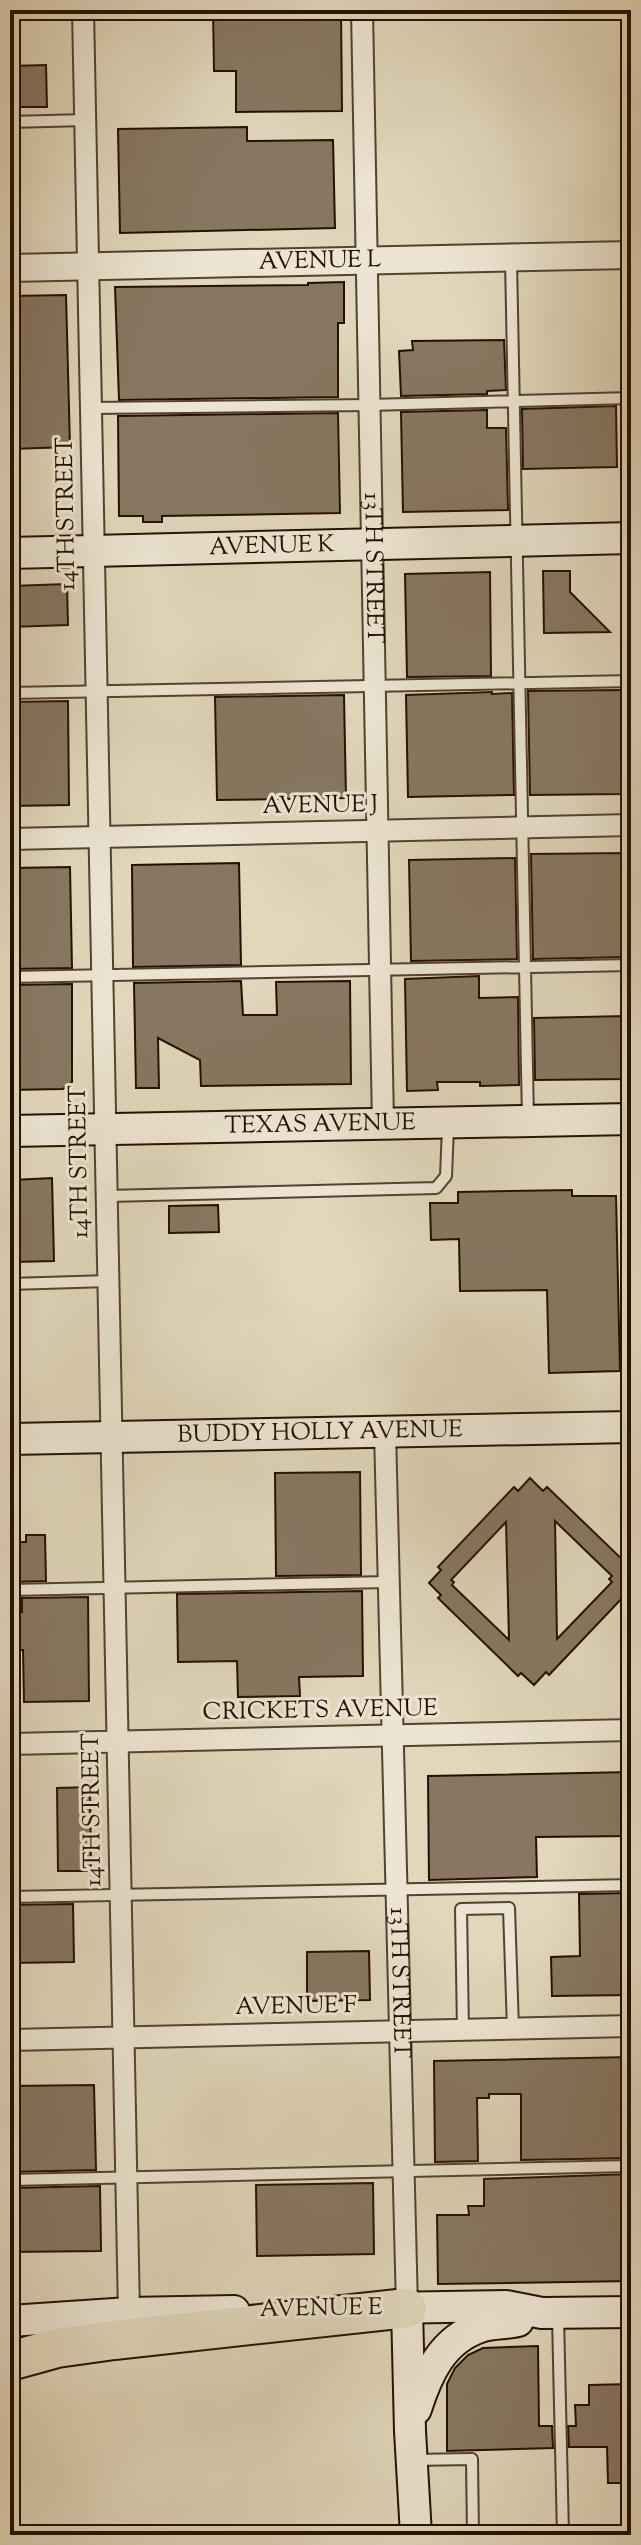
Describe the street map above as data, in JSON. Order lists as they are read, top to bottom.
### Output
{
  "streets": {
    "main road": [
      "AVENUE K",
      "13TH STREET",
      "TEXAS AVENUE",
      "BUDDY HOLLY AVENUE",
      "AVENUE E"
    ],
    "street": [
      "AVENUE L",
      "14TH STREET",
      "AVENUE J",
      "CRICKETS AVENUE",
      "AVENUE F"
    ]
  },
  "crossings": [
    ["AVENUE L", "14TH STREET"],
    ["AVENUE L", "13TH STREET"],
    ["14TH STREET", "AVENUE K"],
    ["14TH STREET", "AVENUE J"],
    ["14TH STREET", "TEXAS AVENUE"],
    ["14TH STREET", "BUDDY HOLLY AVENUE"],
    ["14TH STREET", "CRICKETS AVENUE"],
    ["14TH STREET", "AVENUE F"],
    ["14TH STREET", "AVENUE E"],
    ["AVENUE K", "13TH STREET"],
    ["13TH STREET", "AVENUE J"],
    ["13TH STREET", "TEXAS AVENUE"],
    ["13TH STREET", "BUDDY HOLLY AVENUE"],
    ["13TH STREET", "CRICKETS AVENUE"],
    ["13TH STREET", "AVENUE F"],
    ["13TH STREET", "AVENUE E"]
  ]
}
